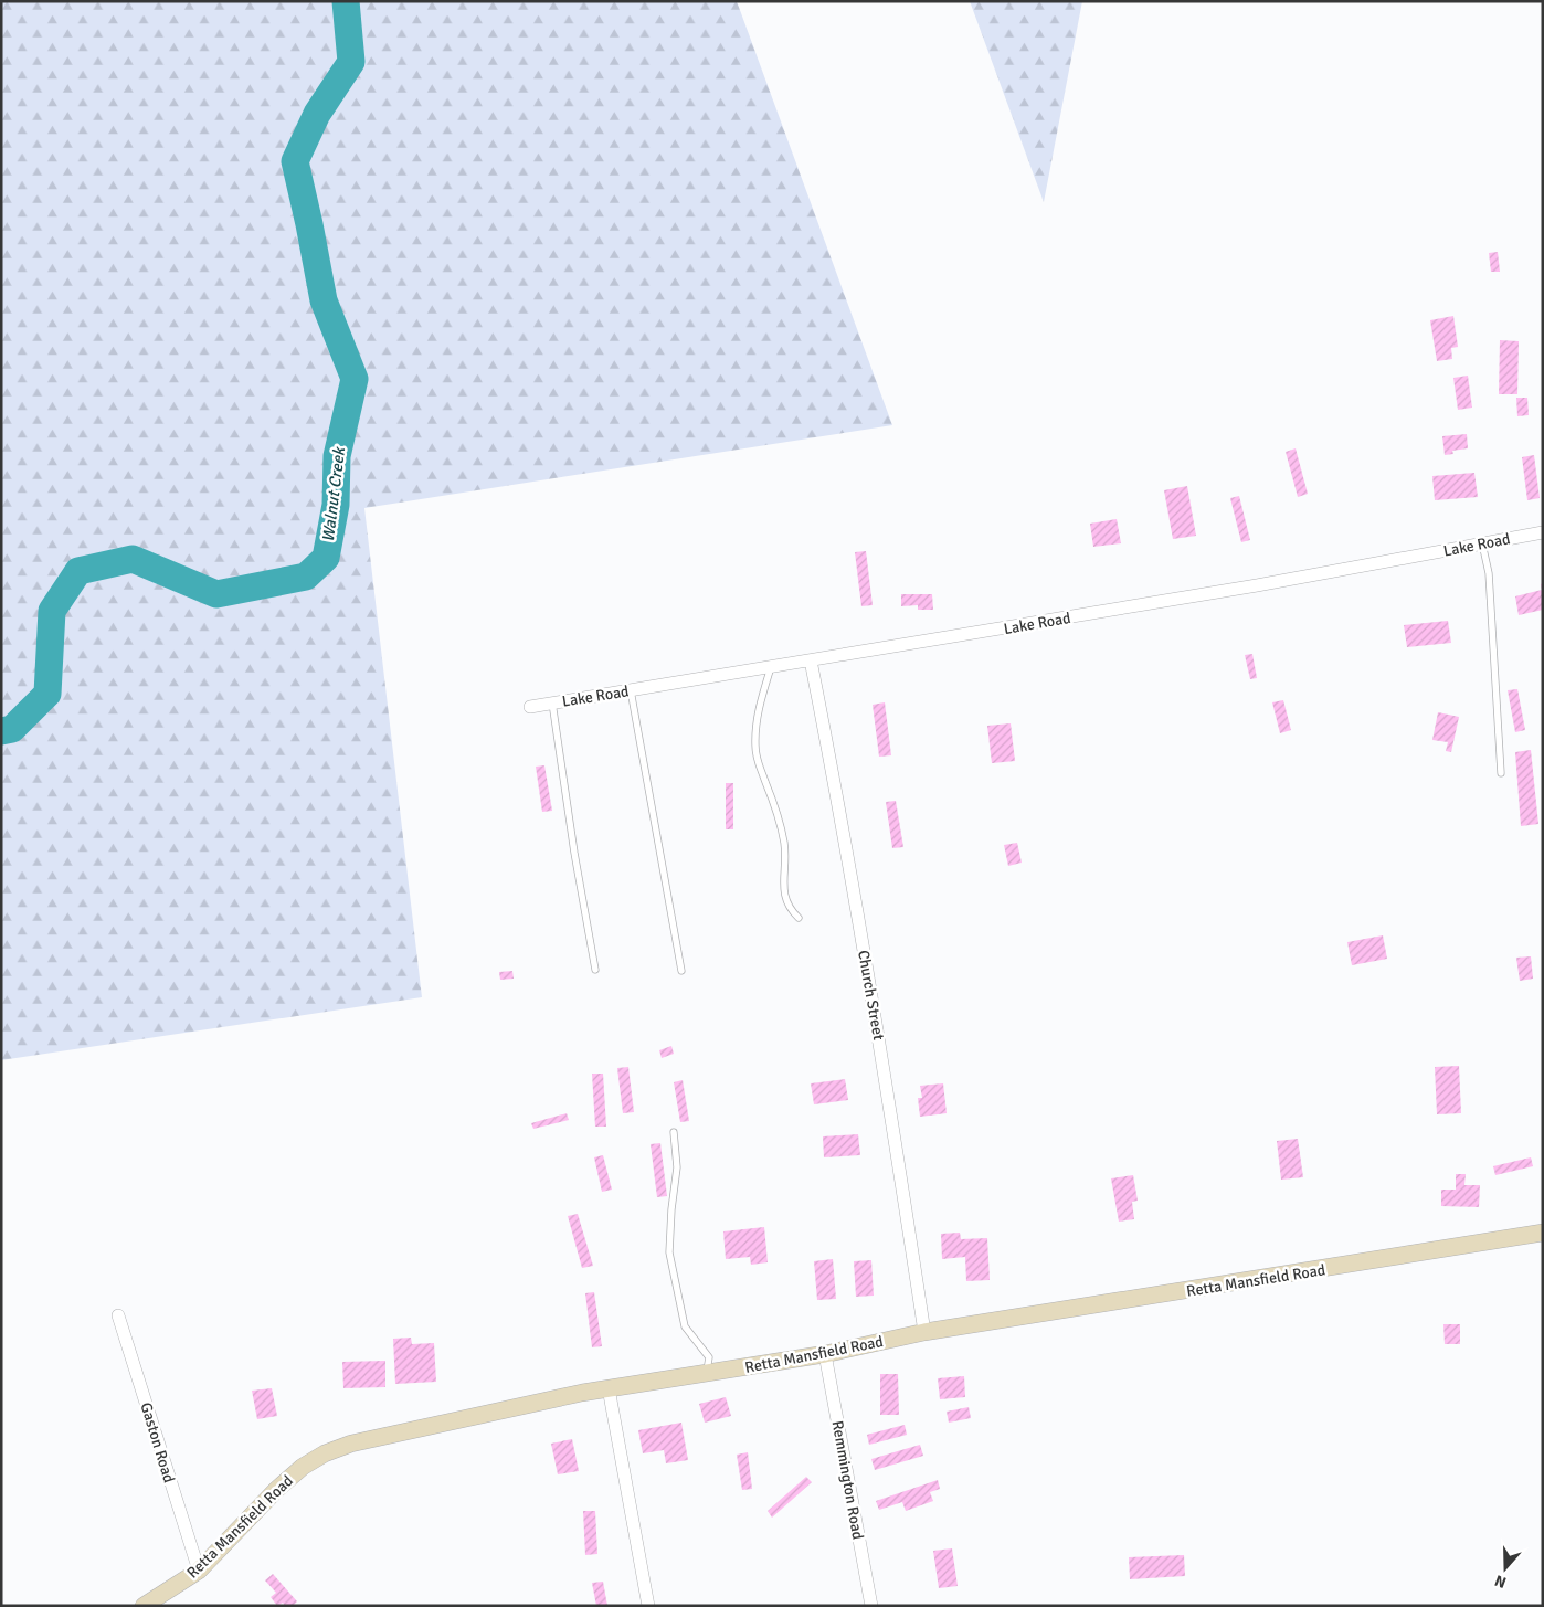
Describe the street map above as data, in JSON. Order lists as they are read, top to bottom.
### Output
{
  "streets": {
    "street": [
      "Lake Road",
      "Church Street",
      "Retta Mansfield Road",
      "Gaston Road",
      "Remmington Road"
    ]
  },
  "crossings": [
    ["Lake Road", "Church Street"],
    ["Church Street", "Retta Mansfield Road"],
    ["Retta Mansfield Road", "Gaston Road"],
    ["Retta Mansfield Road", "Remmington Road"]
  ],
  "water": ["Walnut Creek"],
  "north": "bottom"
}
